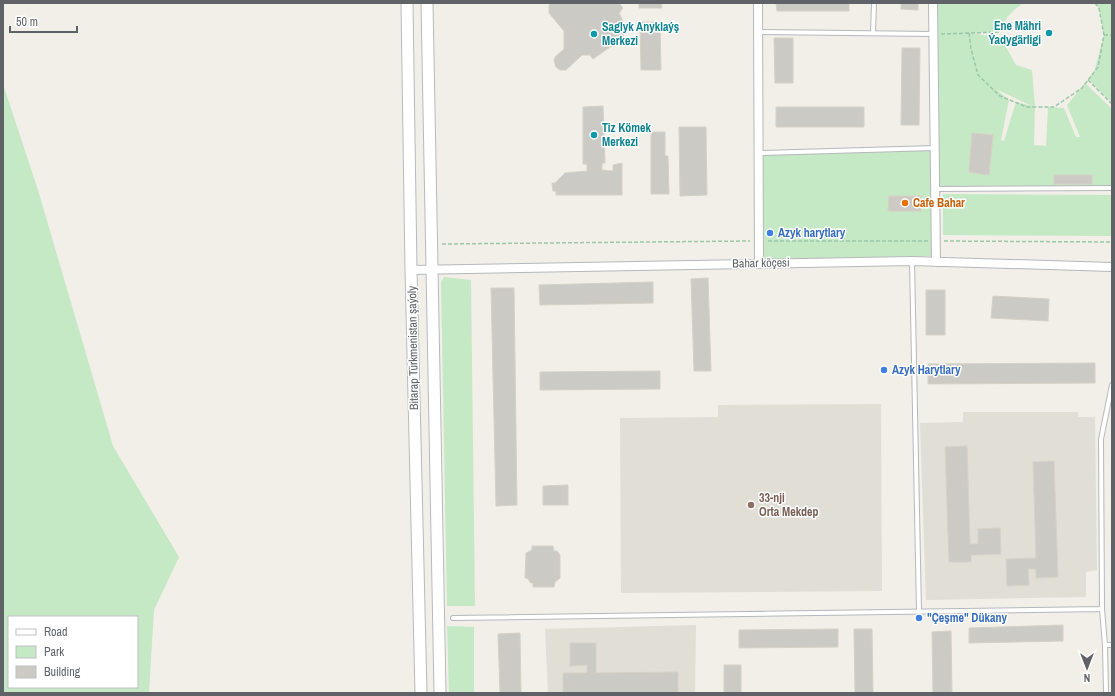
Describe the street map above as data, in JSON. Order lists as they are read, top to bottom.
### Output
{
  "streets": {
    "main road": ["Bitarap Türkmenistan şaýoly"],
    "street": ["Bahar köçesi"]
  },
  "crossings": [
    ["Bahar köçesi", "Bitarap Türkmenistan şaýoly"]
  ],
  "places": [
    "Ene Mähri Ýadygärligi",
    "Saglyk Anyklaýş Merkezi",
    "Tiz Kömek Merkezi",
    "Cafe Bahar",
    "Azyk harytlary",
    "Azyk Harytlary",
    "33-nji Orta Mekdep",
    "\"Çeşme\" Dükany"
  ],
  "legend": ["Road", "Park", "Building"],
  "scale_bar": "50 m",
  "north": "bottom"
}
